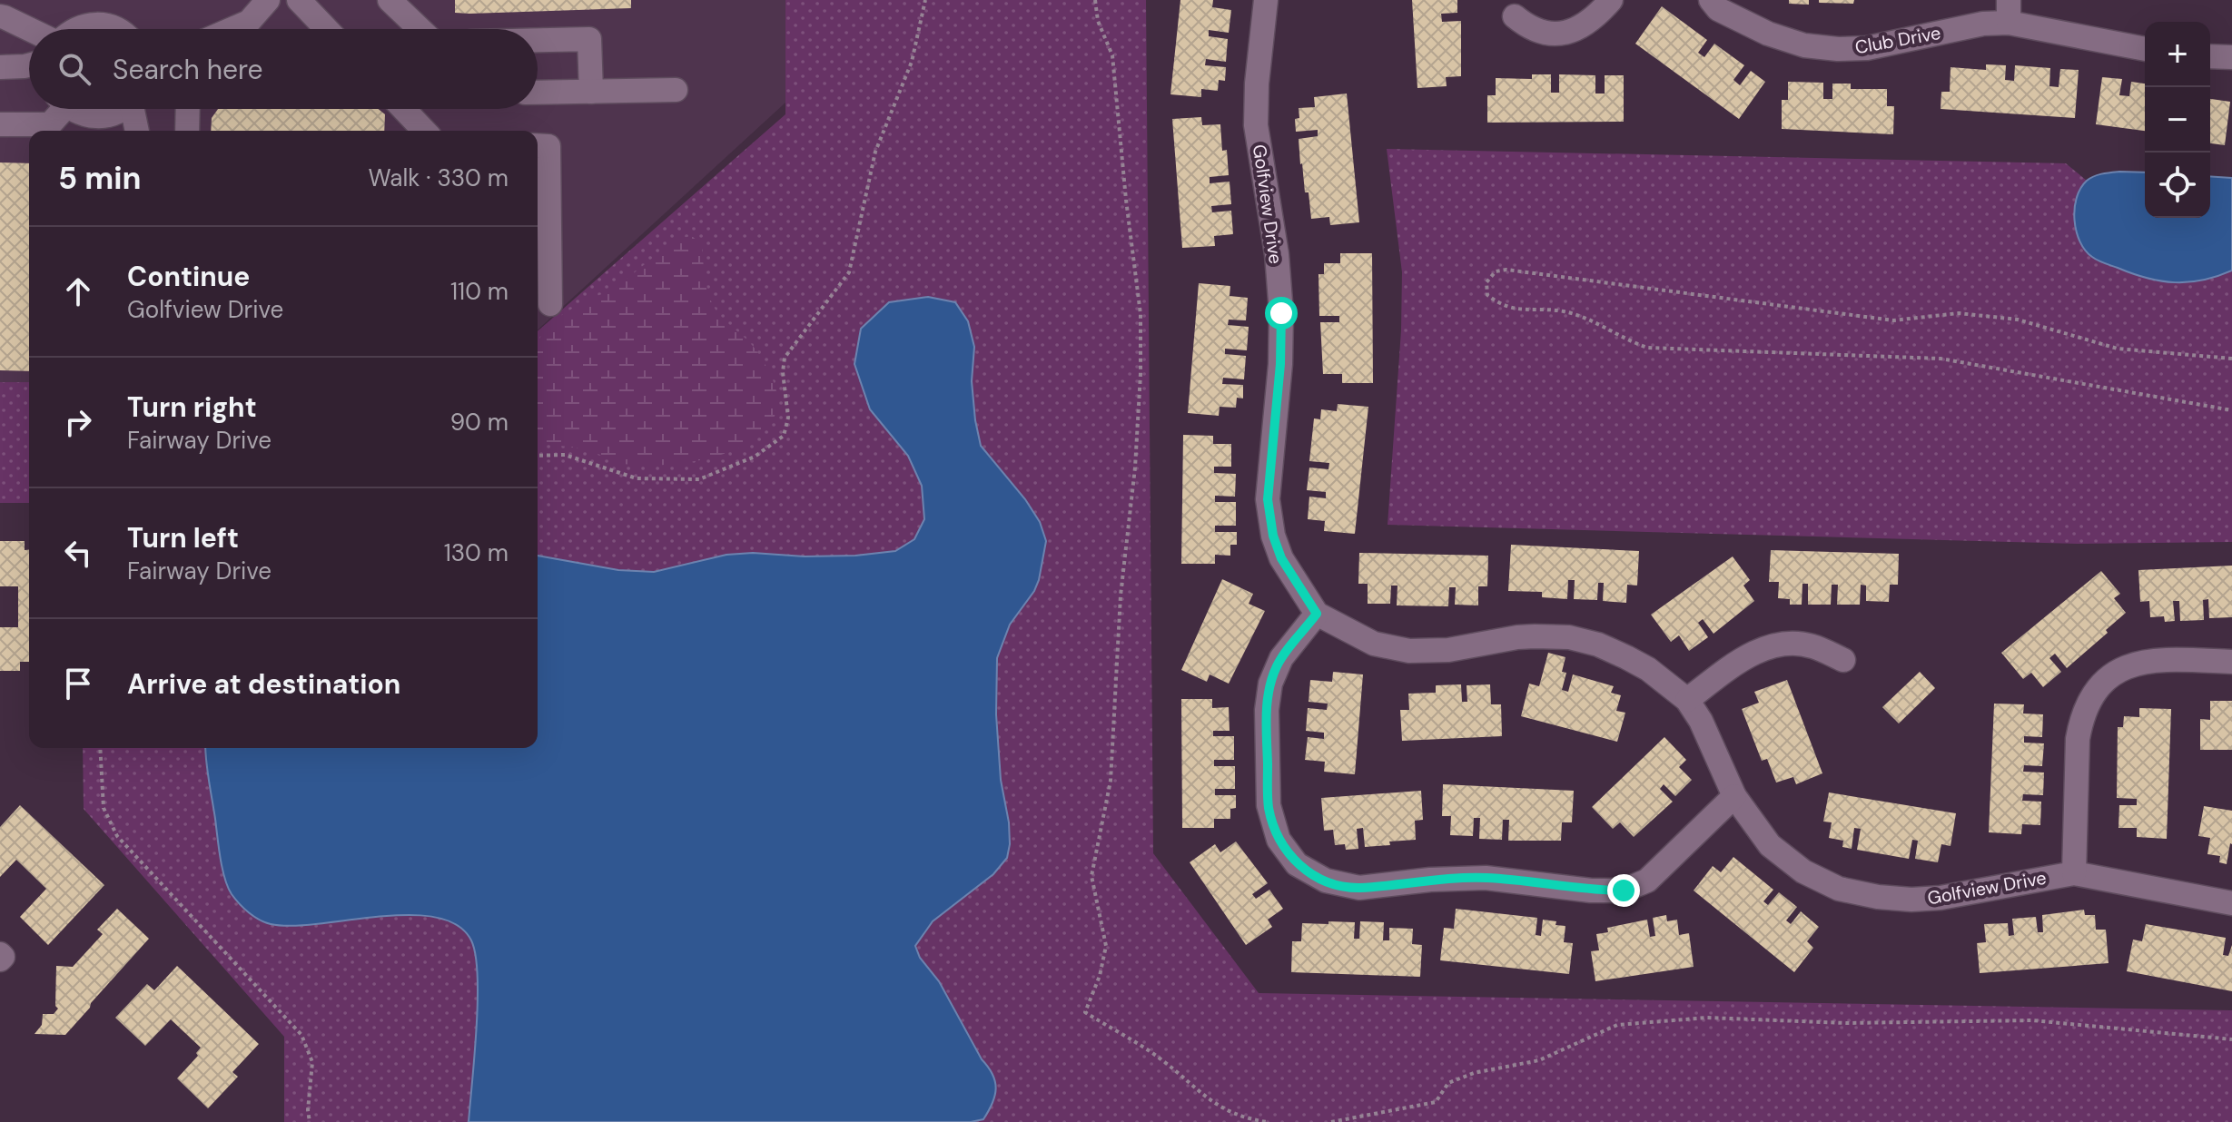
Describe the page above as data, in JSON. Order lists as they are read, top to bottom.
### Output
{
  "streets": {
    "street": ["Club Drive", "Golfview Drive"]
  },
  "page": {
    "map_buttons": ["+", "−"],
    "search": "Search here",
    "heading": ["5 min", "Walk · 330 m"],
    "list": [
      ["Continue", "Golfview Drive", "110 m"],
      ["Turn right", "Fairway Drive", "90 m"],
      ["Turn left", "Fairway Drive", "130 m"],
      "Arrive at destination"
    ]
  }
}
